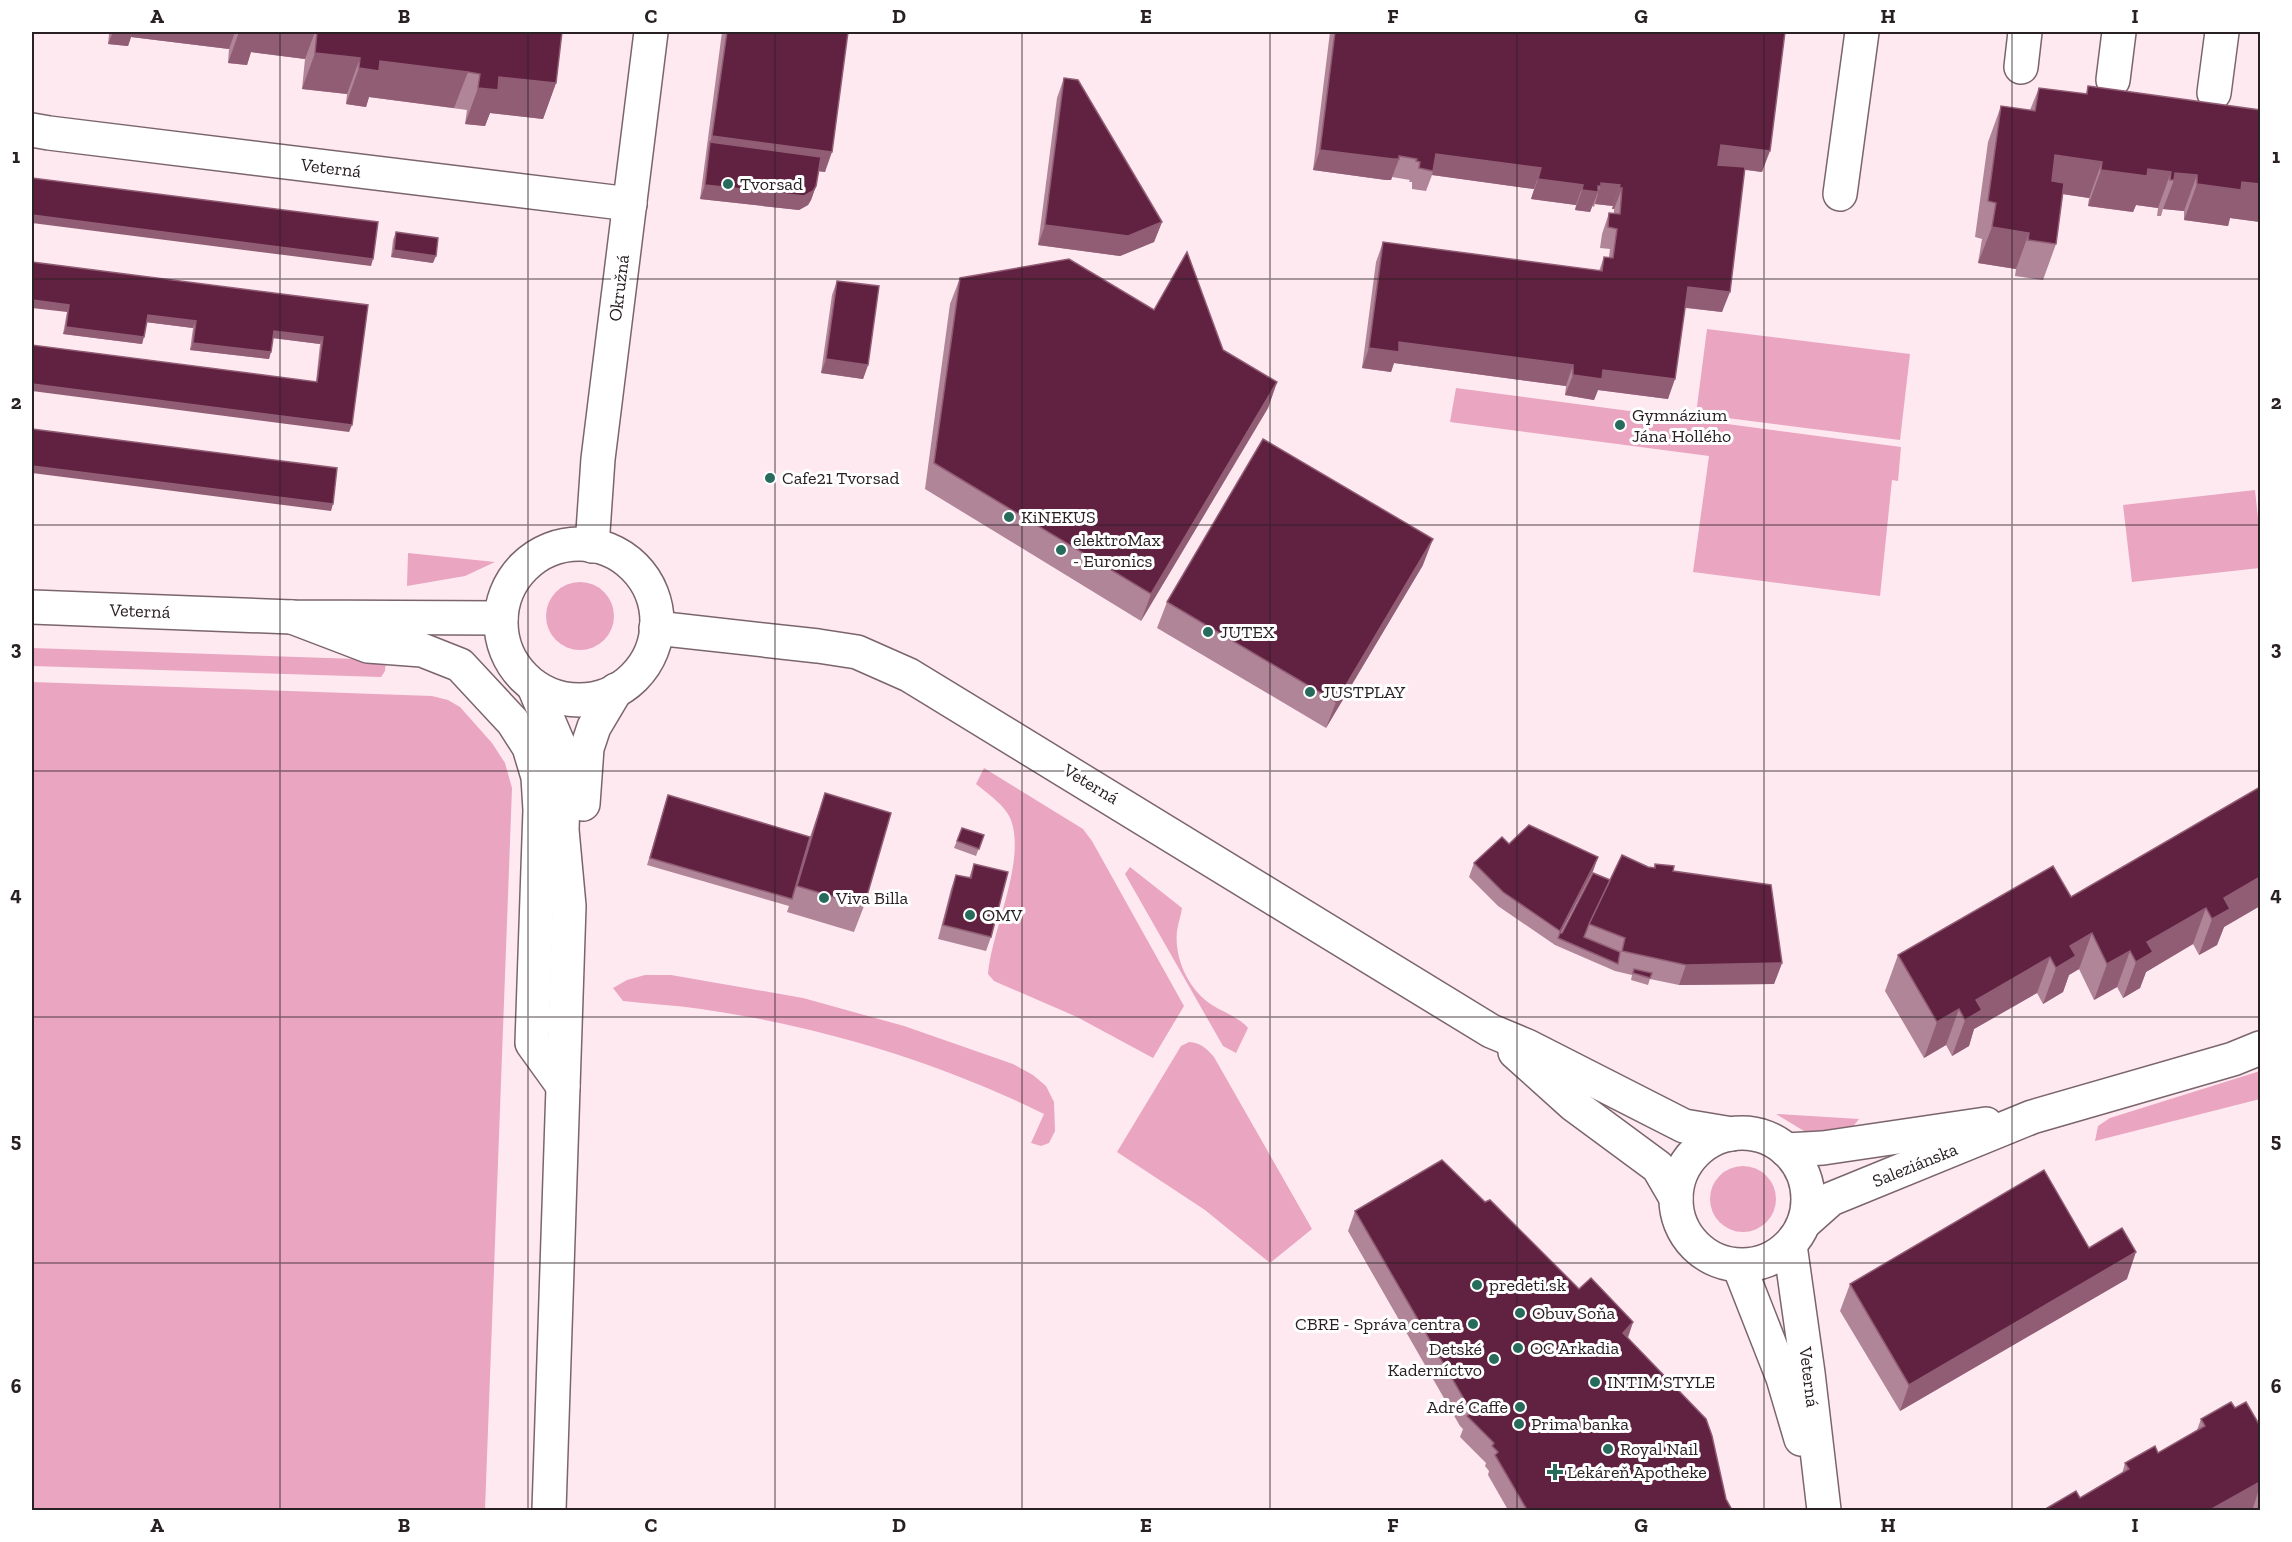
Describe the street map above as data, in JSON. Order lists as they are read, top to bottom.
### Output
{
  "streets": {
    "street": ["Veterná", "Okružná", "Saleziánska"]
  },
  "crossings": [
    ["Veterná", "Okružná"],
    ["Veterná", "Saleziánska"]
  ],
  "places": {
    "other": [
      "Tvorsad",
      "Gymnázium Jána Hollého",
      "Cafe21 Tvorsad",
      "KiNEKUS",
      "elektroMax - Euronics",
      "JUTEX",
      "JUSTPLAY",
      "Viva Billa",
      "OMV",
      "predeti.sk",
      "Obuv Soňa",
      "CBRE - Správa centra",
      "OC Arkadia",
      "Detské Kaderníctvo",
      "INTIM STYLE",
      "Adré Caffe",
      "Prima banka",
      "Royal Nail"
    ],
    "health": ["Lekáreň Apotheke"]
  },
  "grid": {
    "columns": [
      "A",
      "B",
      "C",
      "D",
      "E",
      "F",
      "G",
      "H",
      "I"
    ],
    "rows": [
      "1",
      "2",
      "3",
      "4",
      "5",
      "6"
    ]
  }
}
